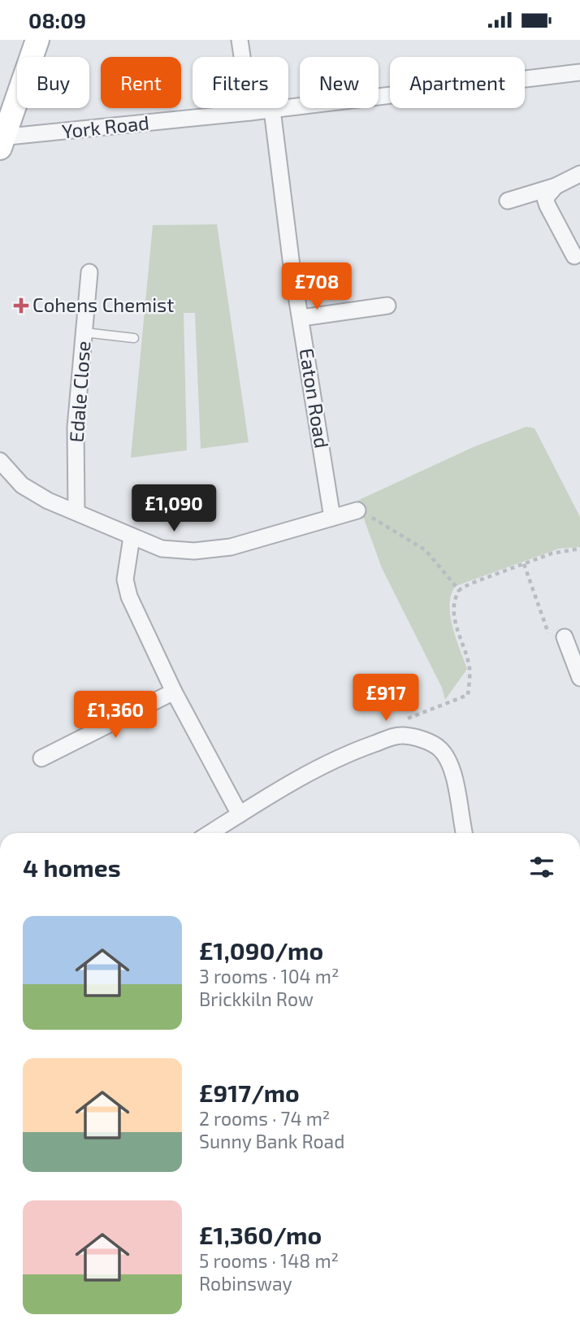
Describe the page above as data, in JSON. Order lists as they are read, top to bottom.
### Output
{
  "streets": {
    "street": ["York Road", "Edale Close", "Eaton Road"]
  },
  "crossings": [
    ["York Road", "Eaton Road"]
  ],
  "places": {
    "health": ["Cohens Chemist"]
  },
  "page": {
    "status": "08:09",
    "chip": [
      "Buy",
      "Rent",
      "Filters",
      "New",
      "Apartment"
    ],
    "price": [
      "£708",
      "£1,090",
      "£917",
      "£1,360"
    ],
    "heading": "4 homes",
    "list": [
      {
        "name": "£1,090/mo",
        "note": "3 rooms · 104 m² · Brickkiln Row"
      },
      {
        "name": "£917/mo",
        "note": "2 rooms · 74 m² · Sunny Bank Road"
      },
      {
        "name": "£1,360/mo",
        "note": "5 rooms · 148 m² · Robinsway"
      }
    ]
  }
}
